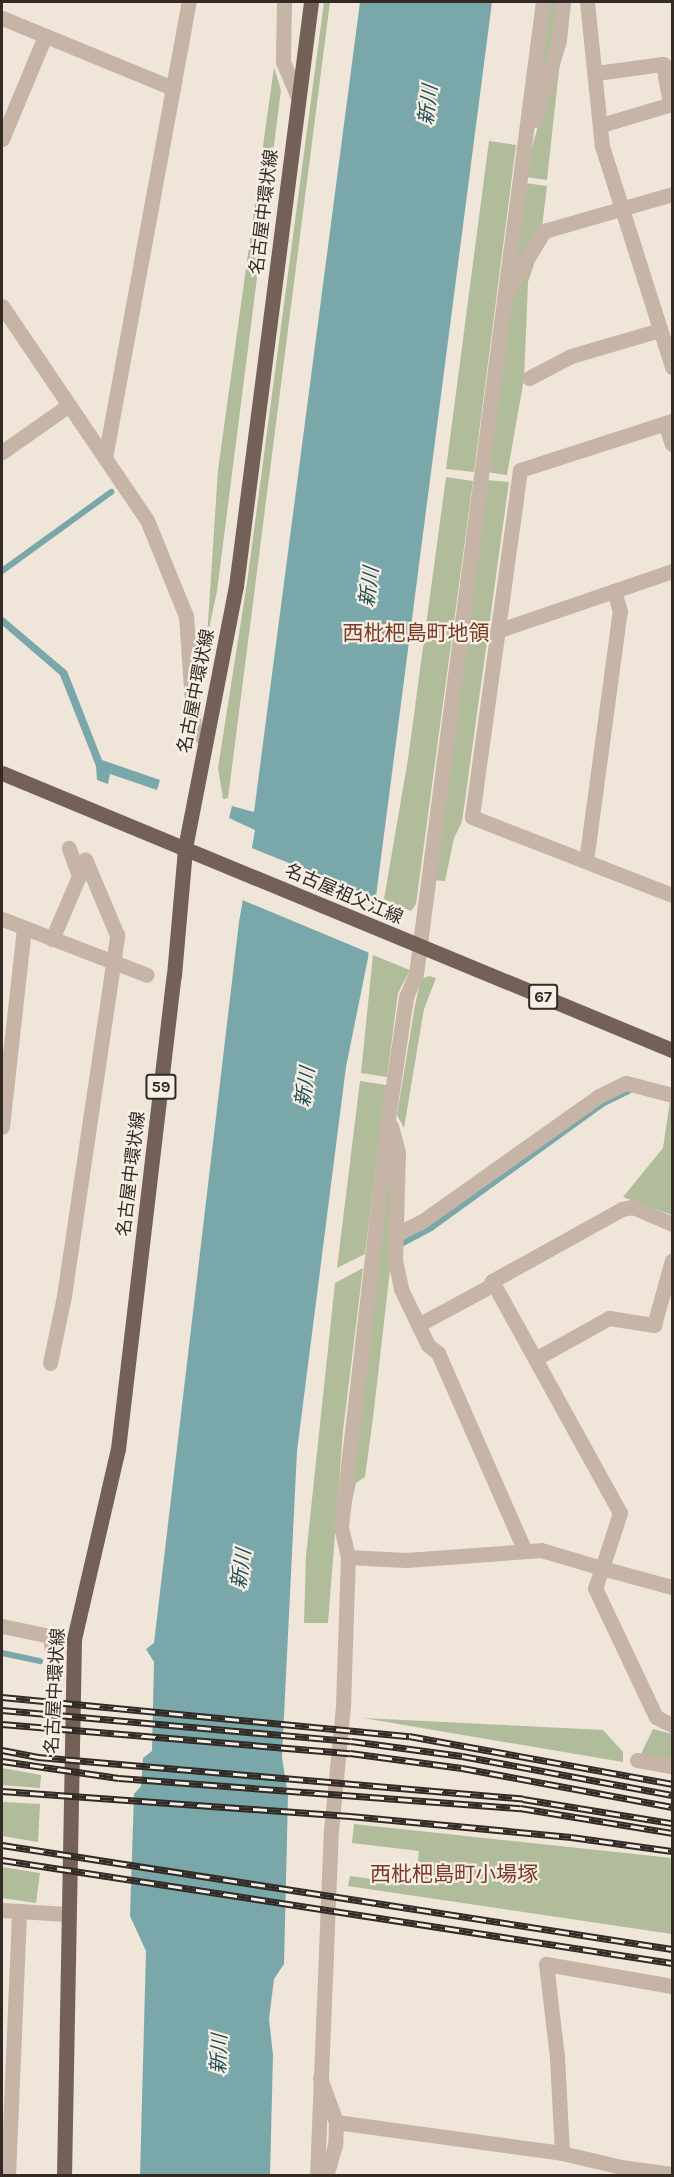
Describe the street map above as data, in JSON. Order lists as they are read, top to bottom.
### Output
{
  "streets": {
    "main road": [
      "名古屋中環状線",
      "名古屋祖父江線",
      "67",
      "59"
    ]
  },
  "crossings": [
    ["名古屋中環状線", "名古屋祖父江線"]
  ],
  "districts": ["西枇杷島町地領", "西枇杷島町小場塚"],
  "water": ["新川"]
}
